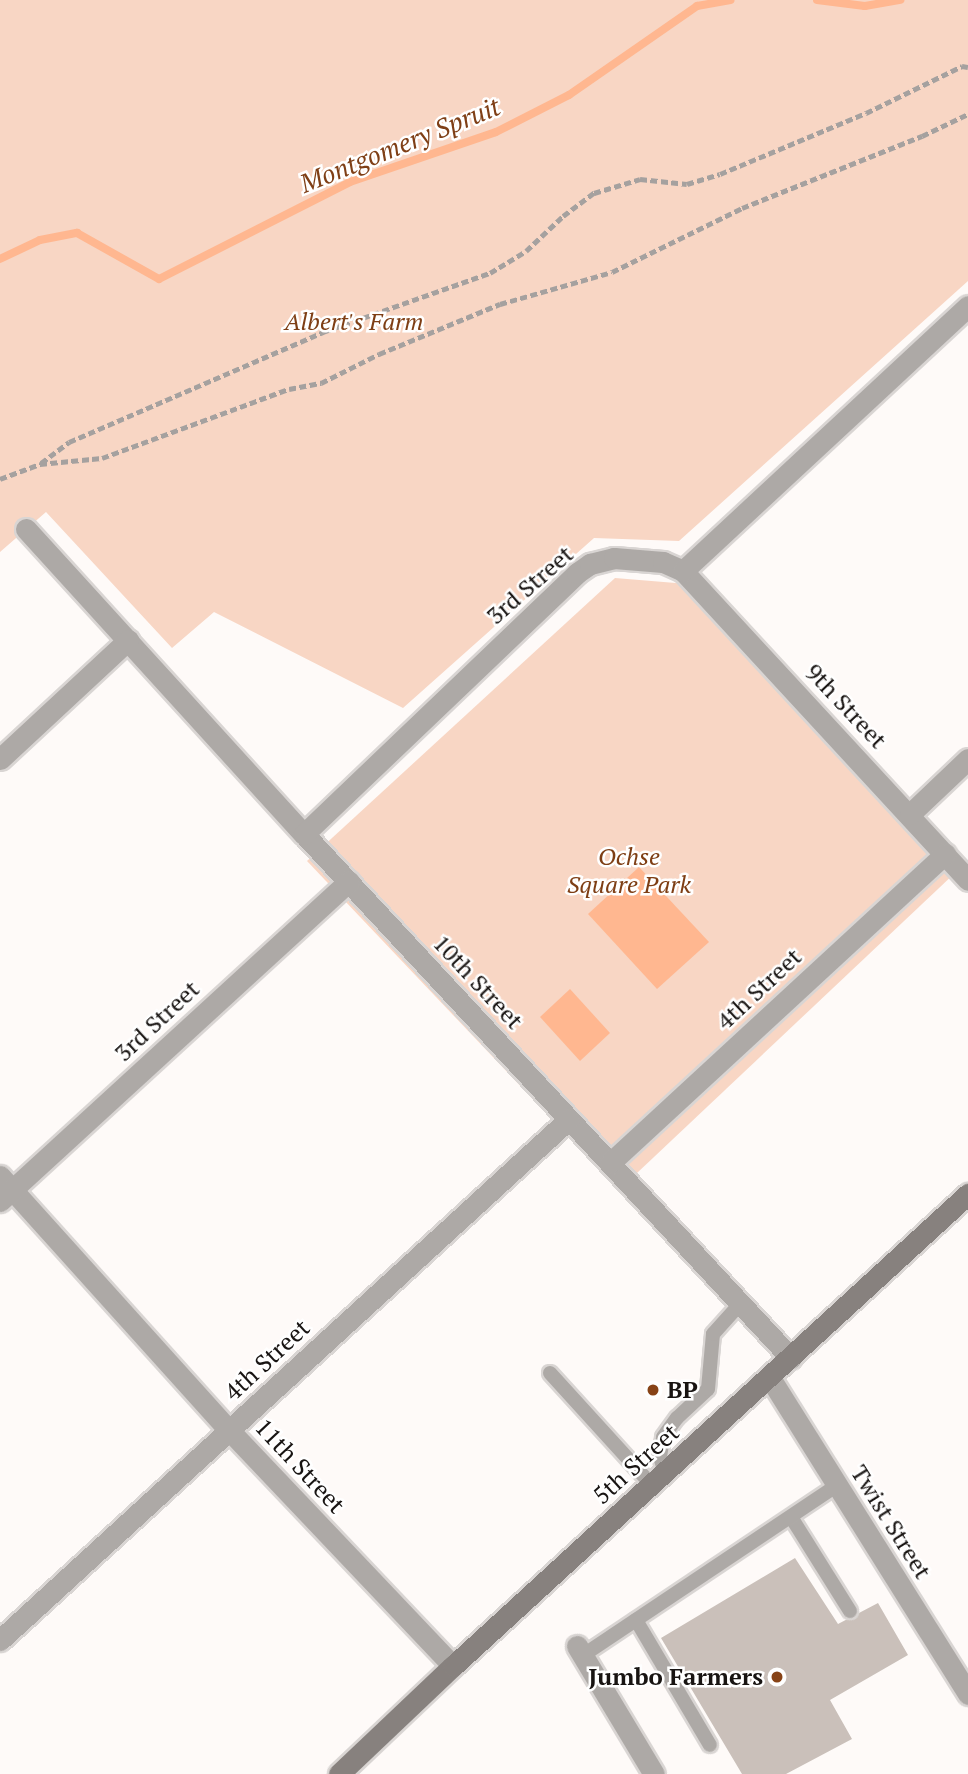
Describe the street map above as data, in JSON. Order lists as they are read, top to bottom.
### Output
{
  "streets": {
    "main road": ["5th Street"],
    "street": [
      "3rd Street",
      "9th Street",
      "10th Street",
      "4th Street",
      "11th Street",
      "Twist Street"
    ]
  },
  "crossings": [
    ["3rd Street", "9th Street"],
    ["3rd Street", "10th Street"],
    ["3rd Street", "11th Street"],
    ["9th Street", "4th Street"],
    ["10th Street", "4th Street"],
    ["10th Street", "5th Street"],
    ["4th Street", "11th Street"],
    ["5th Street", "11th Street"],
    ["5th Street", "Twist Street"]
  ],
  "water": ["Montgomery Spruit"],
  "parks": ["Albert's Farm", "Ochse Square Park"],
  "places": ["BP", "Jumbo Farmers"]
}
